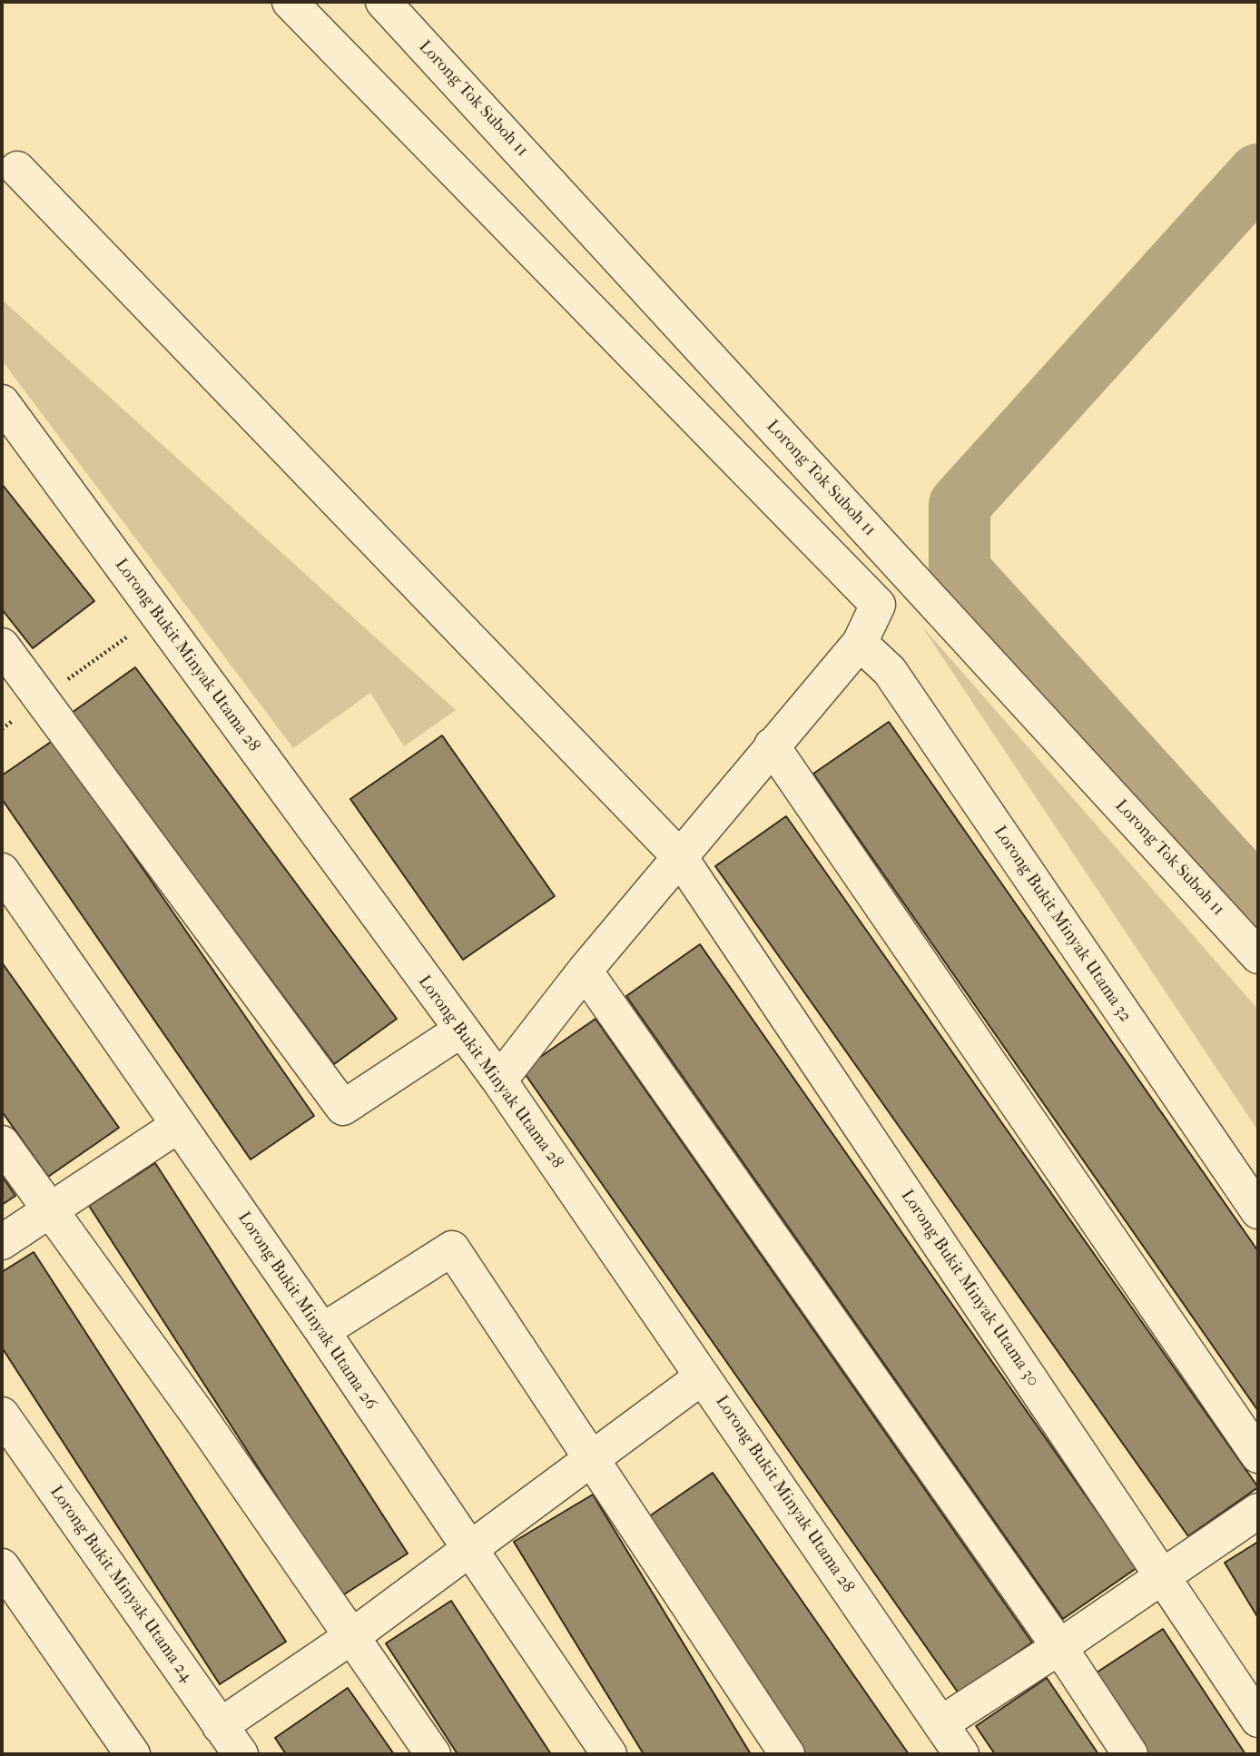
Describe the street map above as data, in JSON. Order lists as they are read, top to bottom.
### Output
{
  "streets": {
    "street": [
      "Lorong Tok Suboh 11",
      "Lorong Bukit Minyak Utama 28",
      "Lorong Bukit Minyak Utama 32",
      "Lorong Bukit Minyak Utama 30",
      "Lorong Bukit Minyak Utama 26",
      "Lorong Bukit Minyak Utama 24"
    ]
  }
}
